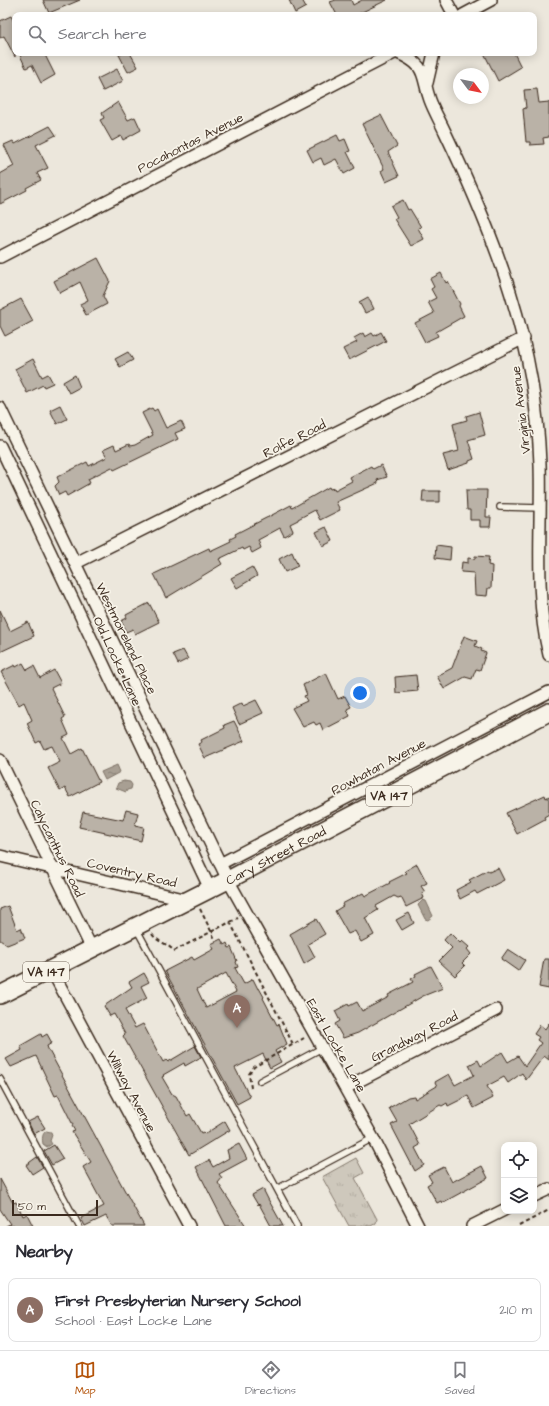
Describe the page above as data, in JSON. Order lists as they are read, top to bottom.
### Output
{
  "streets": {
    "main road": ["VA 147", "Cary Street Road"],
    "street": [
      "Pocahontas Avenue",
      "Virginia Avenue",
      "Rolfe Road",
      "Westmoreland Place",
      "Old Locke Lane",
      "Powhatan Avenue",
      "Calycanthus Road",
      "Coventry Road",
      "Grandway Road",
      "East Locke Lane",
      "Willway Avenue"
    ]
  },
  "crossings": [
    ["Virginia Avenue", "Rolfe Road"],
    ["Rolfe Road", "Westmoreland Place"],
    ["Westmoreland Place", "Powhatan Avenue"],
    ["Westmoreland Place", "Cary Street Road"],
    ["Westmoreland Place", "East Locke Lane"],
    ["Old Locke Lane", "Cary Street Road"],
    ["Calycanthus Road", "Cary Street Road"],
    ["Calycanthus Road", "Coventry Road"],
    ["Cary Street Road", "Coventry Road"],
    ["Cary Street Road", "East Locke Lane"],
    ["Cary Street Road", "Willway Avenue"],
    ["Grandway Road", "East Locke Lane"]
  ],
  "scale_bar": "50 m",
  "north": "bottom right",
  "page": {
    "search": "Search here",
    "pins": "A",
    "scale": "50 m",
    "heading": "Nearby",
    "list": [
      {
        "mark": "A",
        "name": "First Presbyterian Nursery School",
        "note": "School · East Locke Lane",
        "value": "210 m"
      }
    ],
    "nav": ["Map", "Directions", "Saved"]
  }
}
